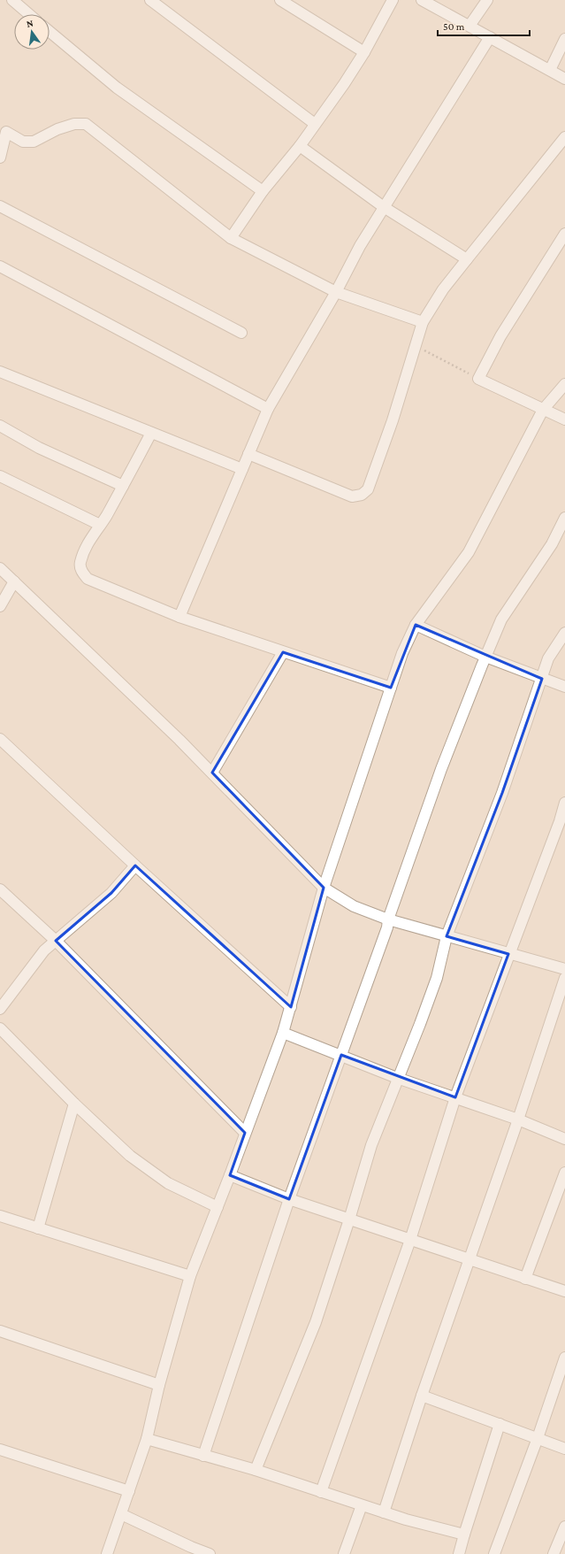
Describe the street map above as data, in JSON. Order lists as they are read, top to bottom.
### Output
{
  "scale_bar": "50 m",
  "north": "top"
}
